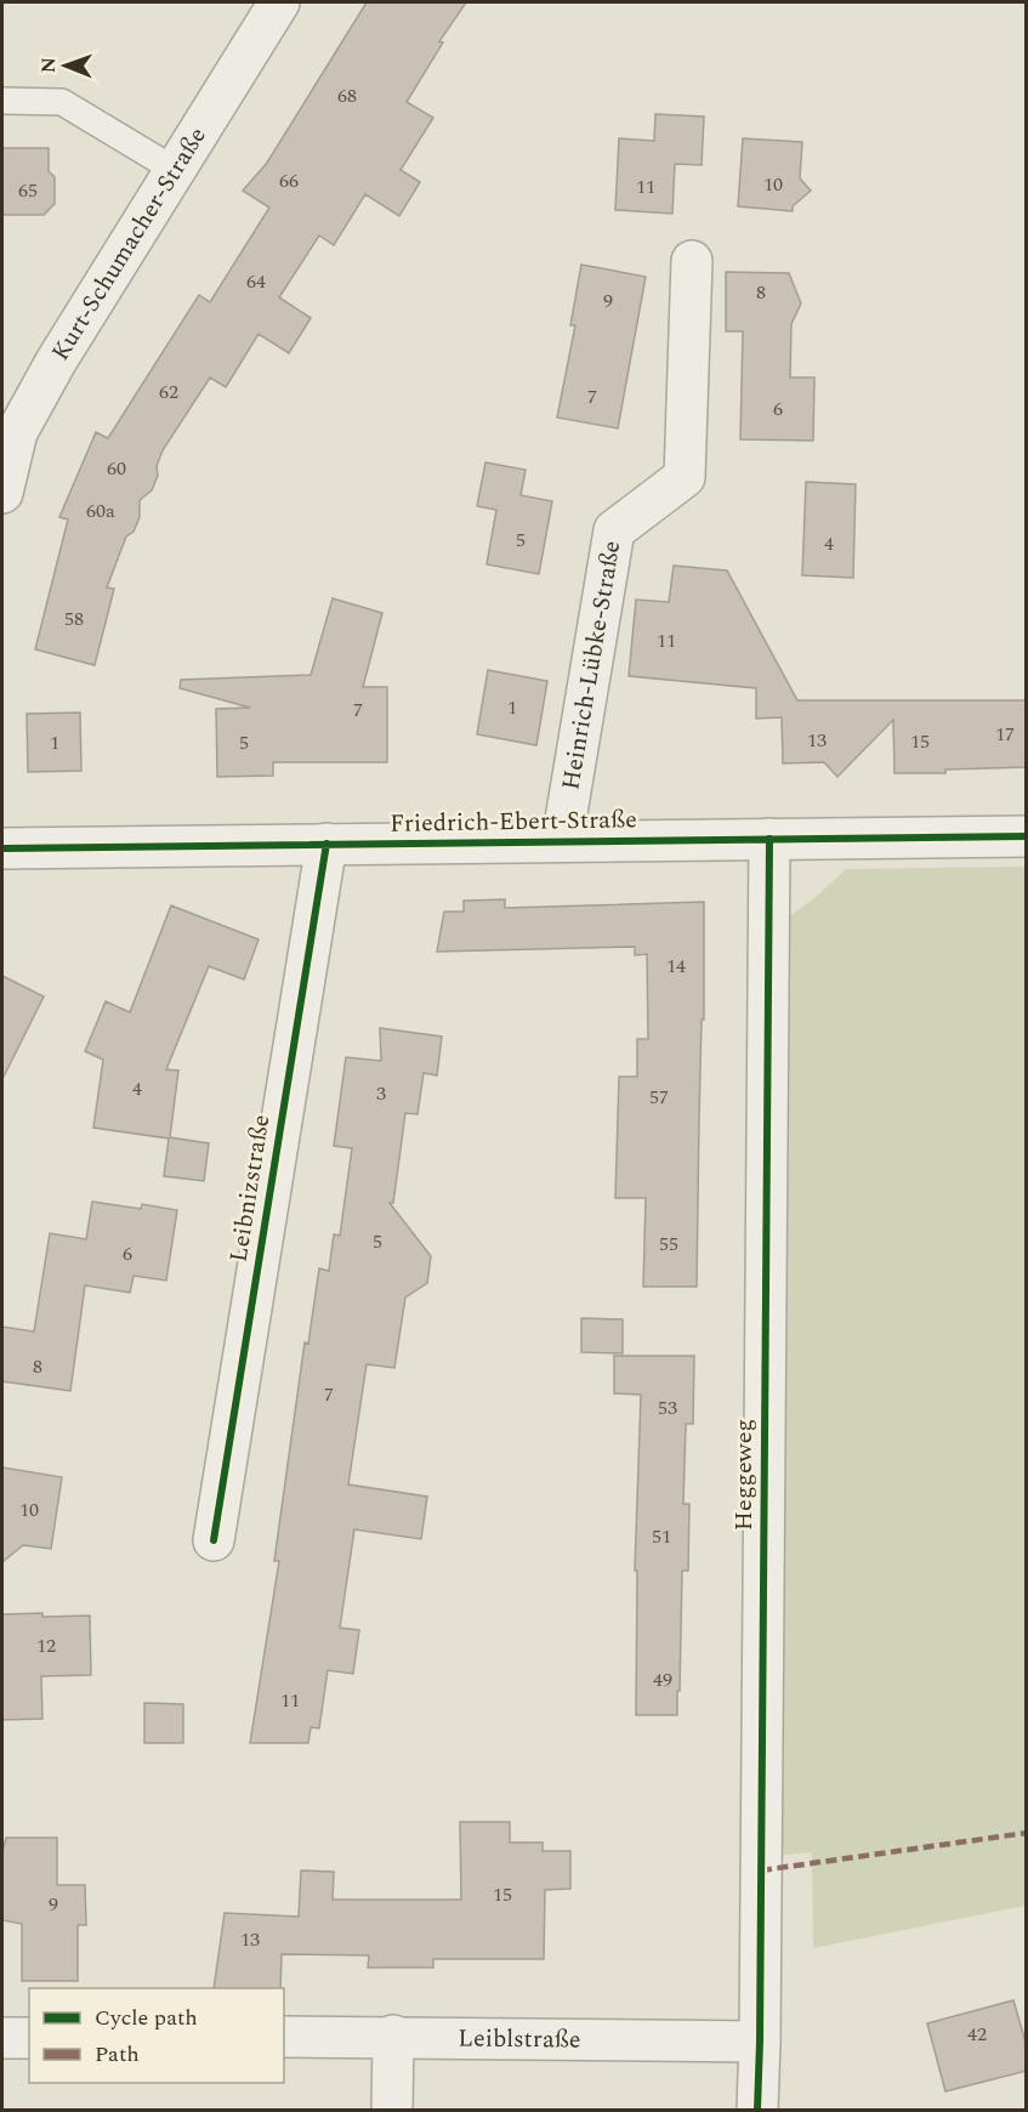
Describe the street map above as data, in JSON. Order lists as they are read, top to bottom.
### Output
{
  "streets": {
    "street": [
      "Kurt-Schumacher-Straße",
      "Heinrich-Lübke-Straße",
      "Friedrich-Ebert-Straße",
      "Leibnizstraße",
      "Heggeweg",
      "Leiblstraße"
    ]
  },
  "crossings": [
    ["Heinrich-Lübke-Straße", "Friedrich-Ebert-Straße"],
    ["Friedrich-Ebert-Straße", "Leibnizstraße"],
    ["Friedrich-Ebert-Straße", "Heggeweg"],
    ["Heggeweg", "Leiblstraße"]
  ],
  "house_numbers": [
    "68",
    "66",
    "10",
    "11",
    "65",
    "64",
    "8",
    "9",
    "62",
    "7",
    "6",
    "60",
    "60a",
    "5",
    "4",
    "58",
    "11",
    "1",
    "7",
    "17",
    "13",
    "15",
    "1",
    "5",
    "14",
    "4",
    "3",
    "57",
    "5",
    "55",
    "6",
    "8",
    "7",
    "53",
    "10",
    "51",
    "12",
    "49",
    "11",
    "15",
    "9",
    "13",
    "42"
  ],
  "legend": ["Cycle path", "Path"],
  "north": "left"
}
